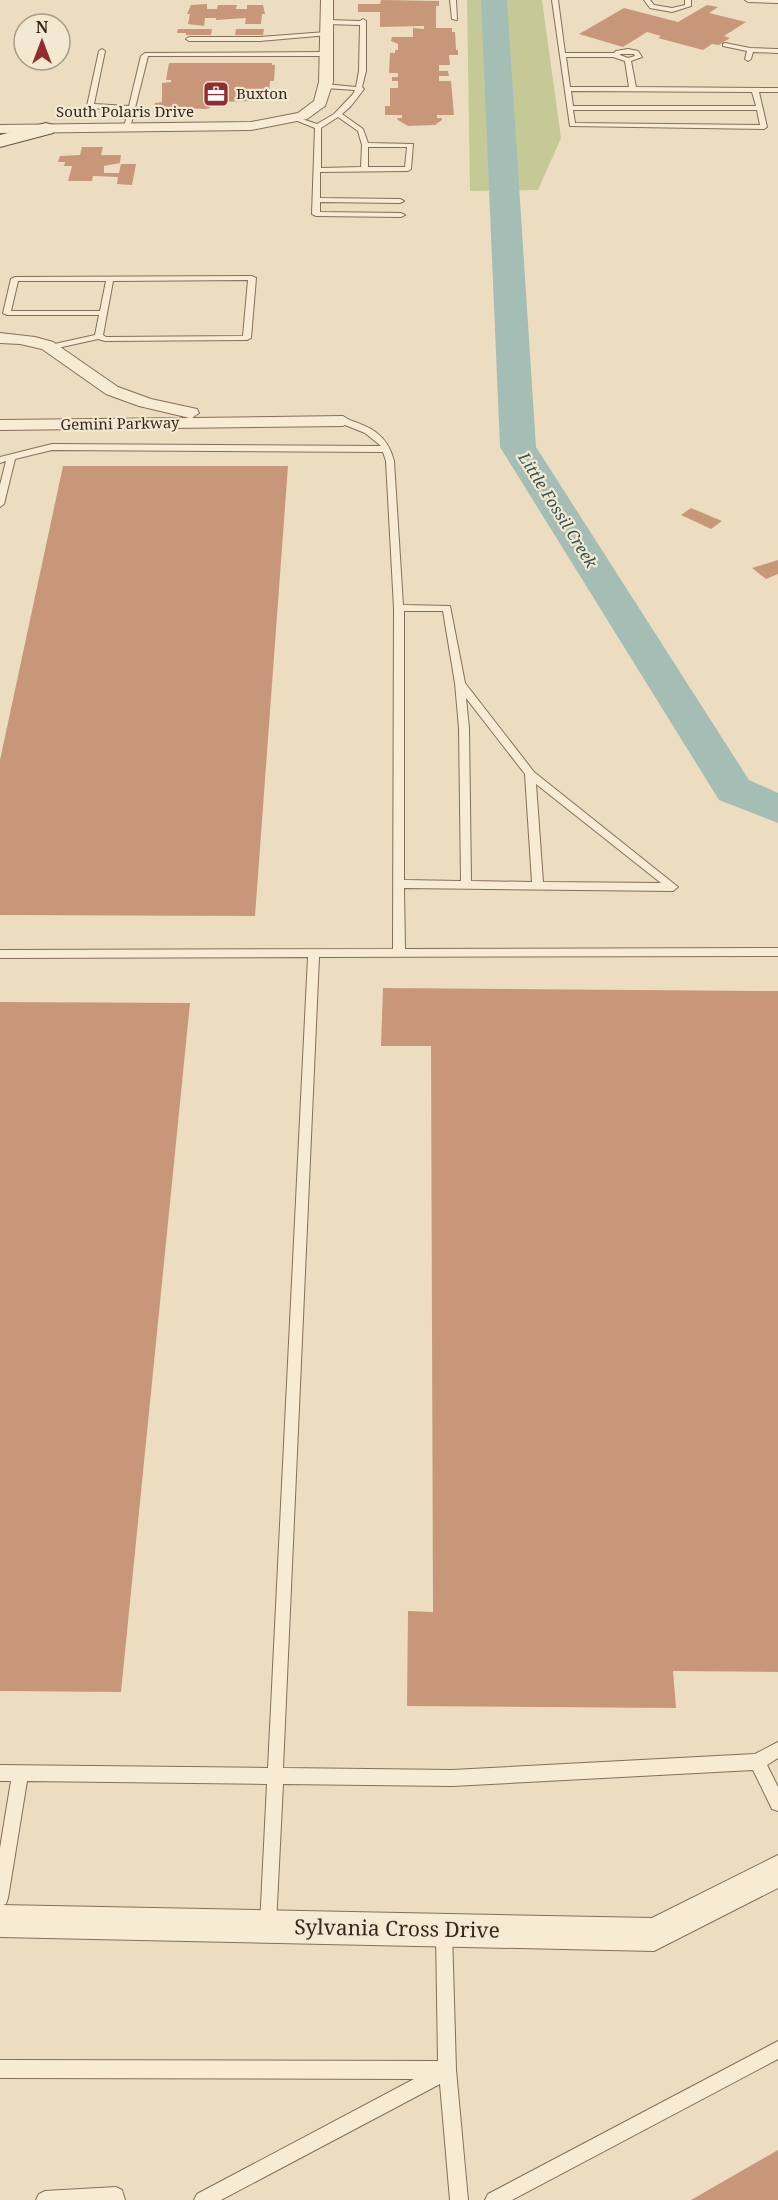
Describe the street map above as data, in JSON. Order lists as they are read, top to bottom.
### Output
{
  "streets": {
    "street": ["South Polaris Drive", "Gemini Parkway", "Sylvania Cross Drive"]
  },
  "water": ["Little Fossil Creek"],
  "places": {
    "office": ["Buxton"]
  },
  "north": "top"
}
